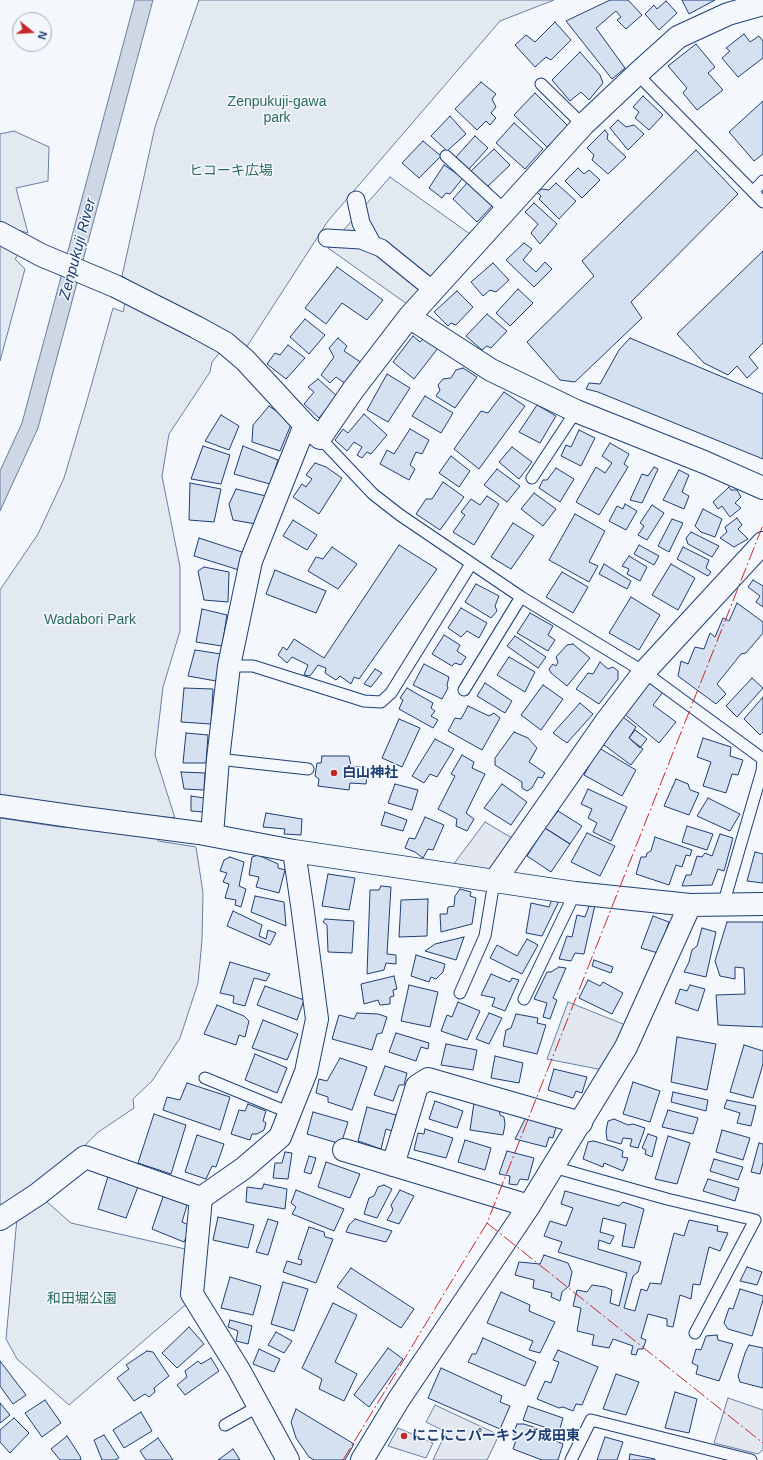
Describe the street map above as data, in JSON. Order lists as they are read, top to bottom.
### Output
{
  "water": ["Zenpukuji River"],
  "parks": [
    "Zenpukuji-gawa park",
    "ヒコーキ広場",
    "Wadabori Park",
    "和田堀公園"
  ],
  "places": ["白山神社", "にこにこパーキング成田東"],
  "north": "right"
}
